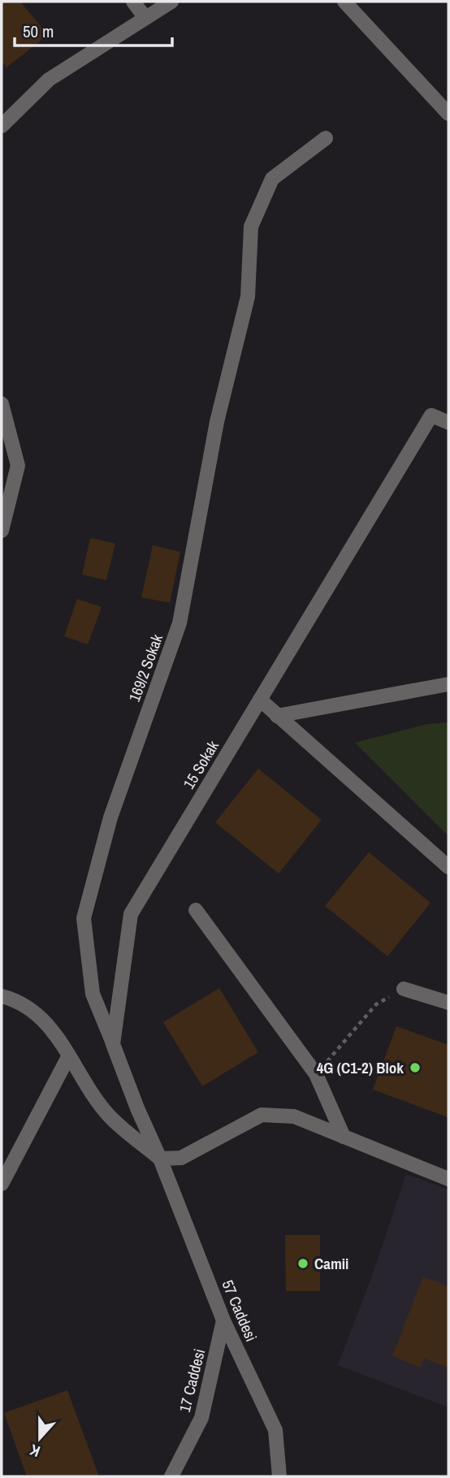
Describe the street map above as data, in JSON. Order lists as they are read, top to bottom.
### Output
{
  "streets": {
    "street": [
      "169/2 Sokak",
      "15 Sokak",
      "57 Caddesi",
      "17 Caddesi"
    ]
  },
  "crossings": [
    ["169/2 Sokak", "15 Sokak"],
    ["15 Sokak", "57 Caddesi"],
    ["57 Caddesi", "17 Caddesi"]
  ],
  "places": ["4G (C1-2) Blok", "Camii"],
  "scale_bar": "50 m",
  "north": "bottom"
}
